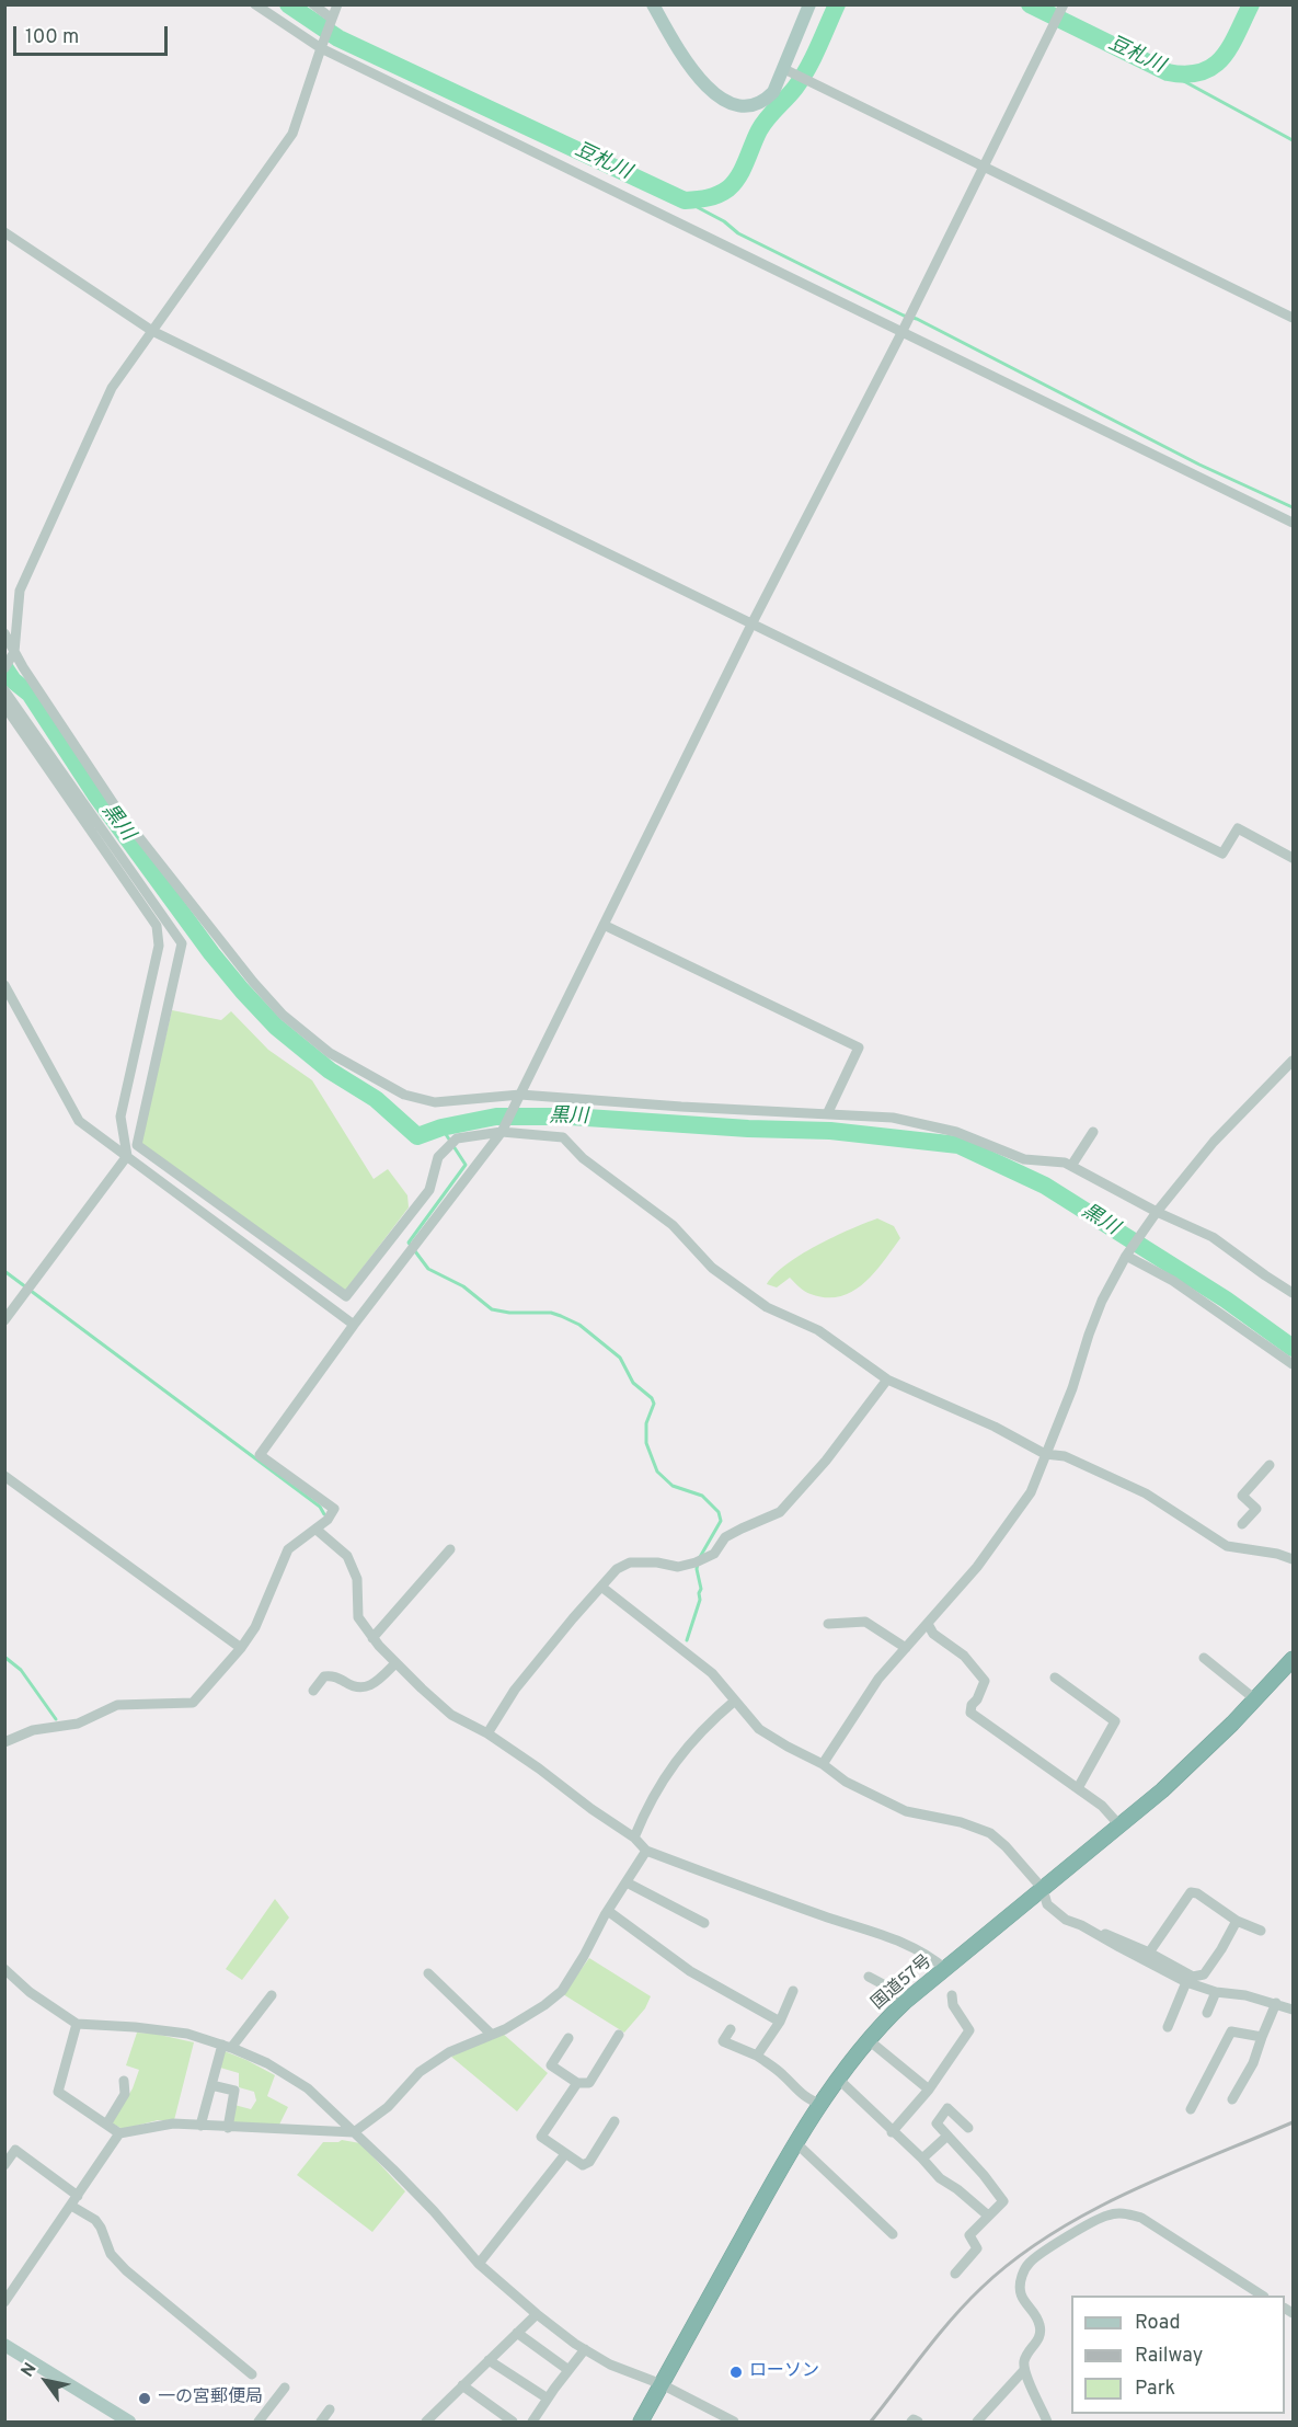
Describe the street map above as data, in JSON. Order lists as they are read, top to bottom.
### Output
{
  "streets": {
    "highway": ["国道57号"]
  },
  "water": ["豆札川", "黒川"],
  "places": ["ローソン", "一の宮郵便局"],
  "legend": ["Road", "Railway", "Park"],
  "scale_bar": "100 m",
  "north": "top left"
}
